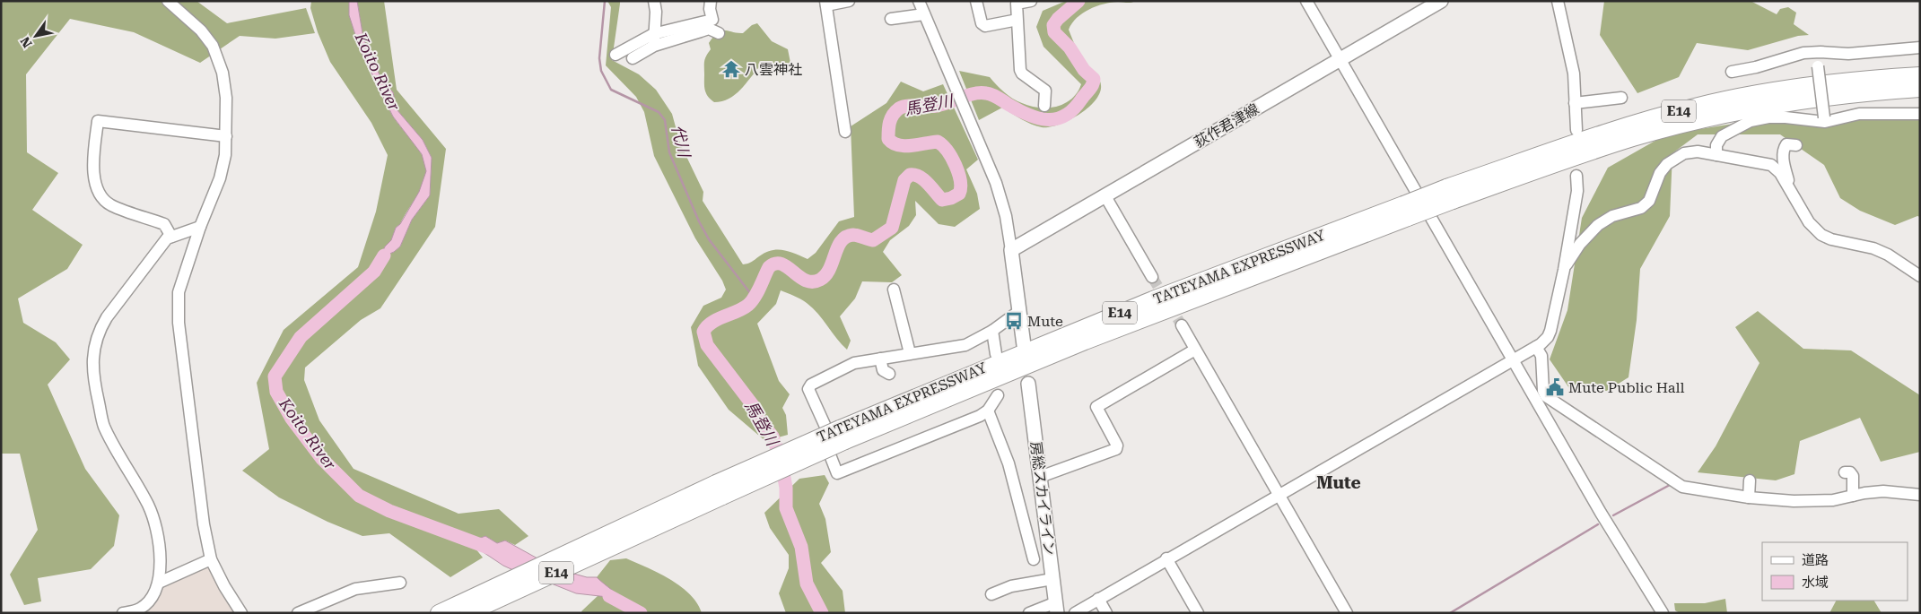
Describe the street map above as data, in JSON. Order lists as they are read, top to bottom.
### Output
{
  "streets": {
    "highway": ["E14", "TATEYAMA EXPRESSWAY"],
    "main road": ["荻作君津線", "房総スカイライン"]
  },
  "districts": ["Mute"],
  "water": ["Koito River", "馬登川", "代川"],
  "places": {
    "temple": ["八雲神社"],
    "bus stop": ["Mute"],
    "public building": ["Mute Public Hall"]
  },
  "legend": ["道路", "水域"],
  "north": "bottom left"
}
